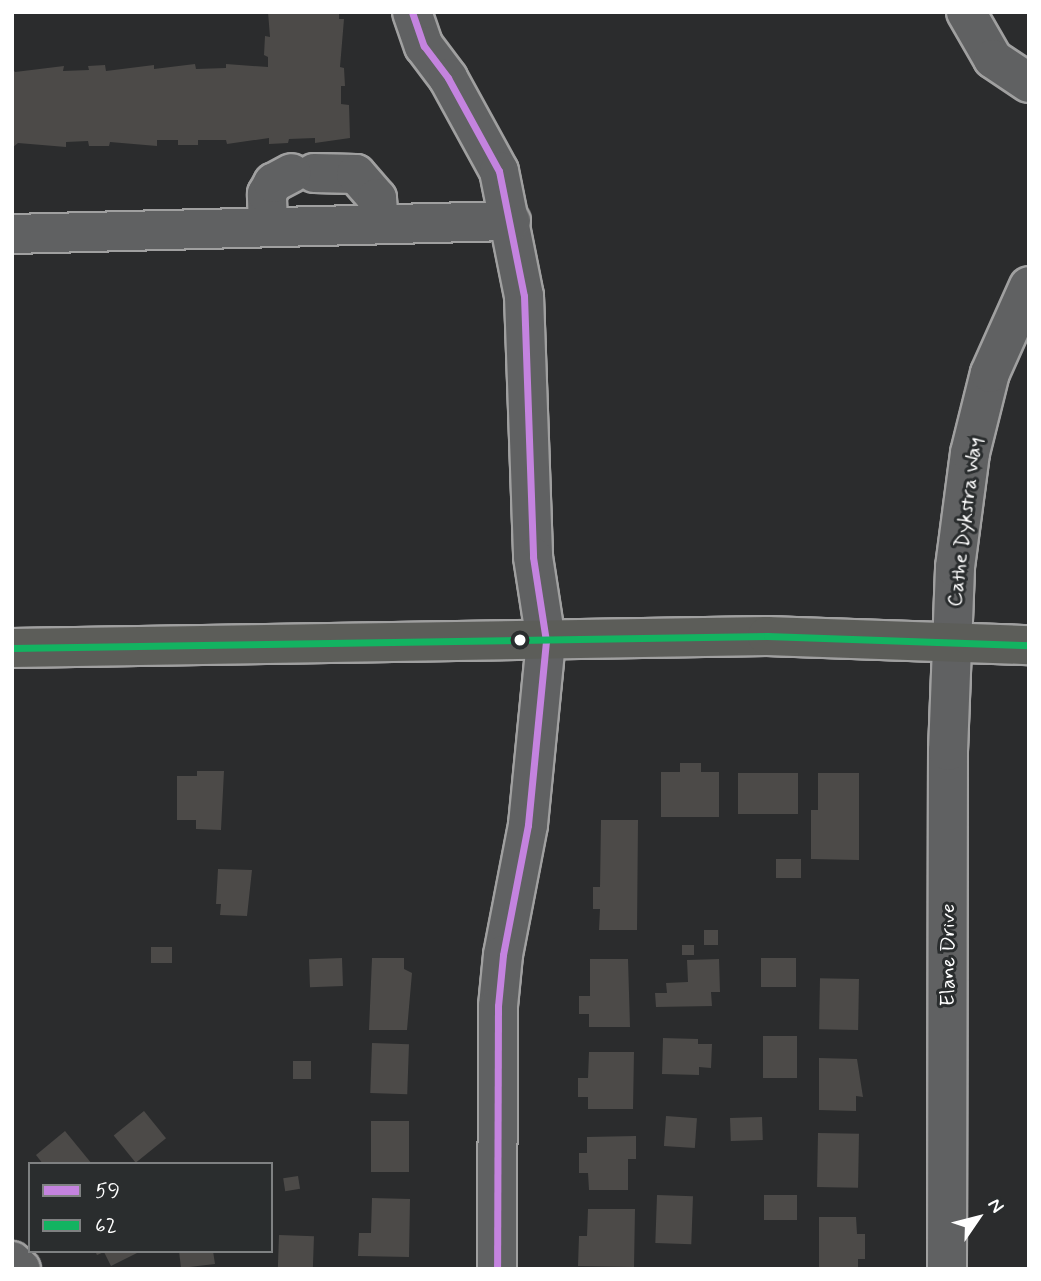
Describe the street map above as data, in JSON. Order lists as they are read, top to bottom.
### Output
{
  "streets": {
    "street": ["Cathe Dykstra Way", "Elane Drive"]
  },
  "crossings": [
    ["Cathe Dykstra Way", "Elane Drive"]
  ],
  "lines": ["transit line 59", "transit line 62"],
  "legend": ["59", "62"],
  "north": "top right"
}
